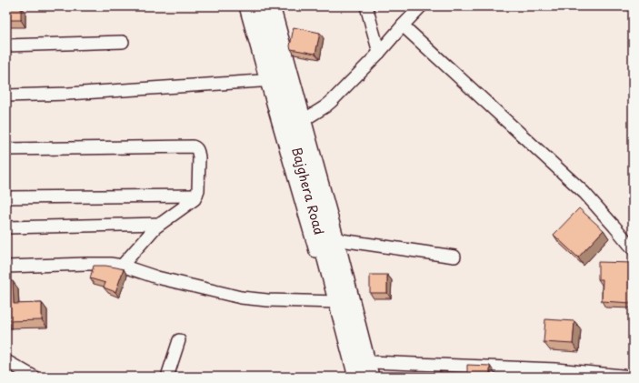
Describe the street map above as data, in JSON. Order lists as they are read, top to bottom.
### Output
{
  "streets": {
    "main road": ["Bajghera Road"]
  }
}
